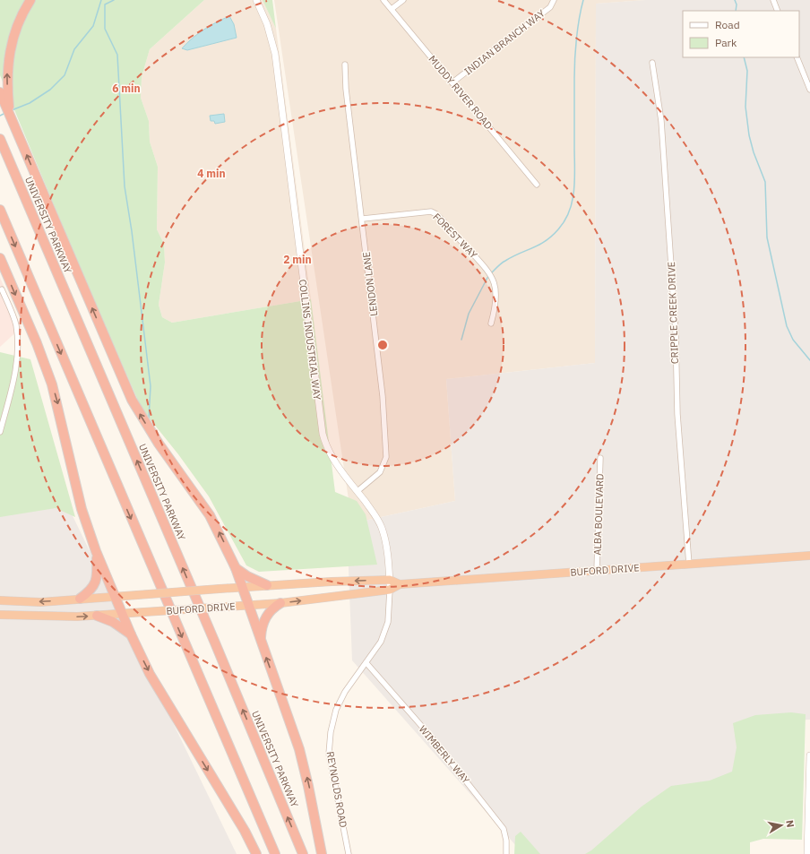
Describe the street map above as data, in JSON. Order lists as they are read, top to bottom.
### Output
{
  "streets": {
    "highway": ["UNIVERSITY PARKWAY", "BUFORD DRIVE"],
    "street": [
      "INDIAN BRANCH WAY",
      "MUDDY RIVER ROAD",
      "FOREST WAY",
      "LENDON LANE",
      "CRIPPLE CREEK DRIVE",
      "COLLINS INDUSTRIAL WAY",
      "ALBA BOULEVARD",
      "WIMBERLY WAY",
      "REYNOLDS ROAD"
    ]
  },
  "crossings": [
    ["INDIAN BRANCH WAY", "MUDDY RIVER ROAD"],
    ["FOREST WAY", "LENDON LANE"],
    ["LENDON LANE", "COLLINS INDUSTRIAL WAY"],
    ["CRIPPLE CREEK DRIVE", "BUFORD DRIVE"],
    ["COLLINS INDUSTRIAL WAY", "BUFORD DRIVE"],
    ["COLLINS INDUSTRIAL WAY", "REYNOLDS ROAD"],
    ["ALBA BOULEVARD", "BUFORD DRIVE"],
    ["BUFORD DRIVE", "REYNOLDS ROAD"],
    ["WIMBERLY WAY", "REYNOLDS ROAD"]
  ],
  "legend": ["Road", "Park"],
  "north": "right",
  "rings": ["6 min", "4 min", "2 min"]
}
